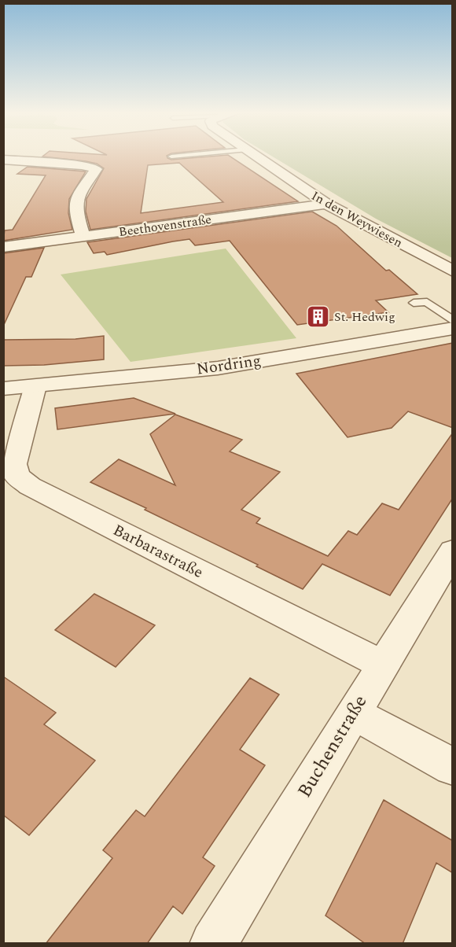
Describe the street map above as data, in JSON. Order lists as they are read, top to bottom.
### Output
{
  "streets": {
    "street": [
      "In den Weywiesen",
      "Beethovenstraße",
      "Nordring",
      "Barbarastraße",
      "Buchenstraße"
    ]
  },
  "crossings": [
    ["In den Weywiesen", "Beethovenstraße"],
    ["Nordring", "Barbarastraße"],
    ["Barbarastraße", "Buchenstraße"]
  ],
  "places": {
    "building": ["St. Hedwig"]
  }
}
